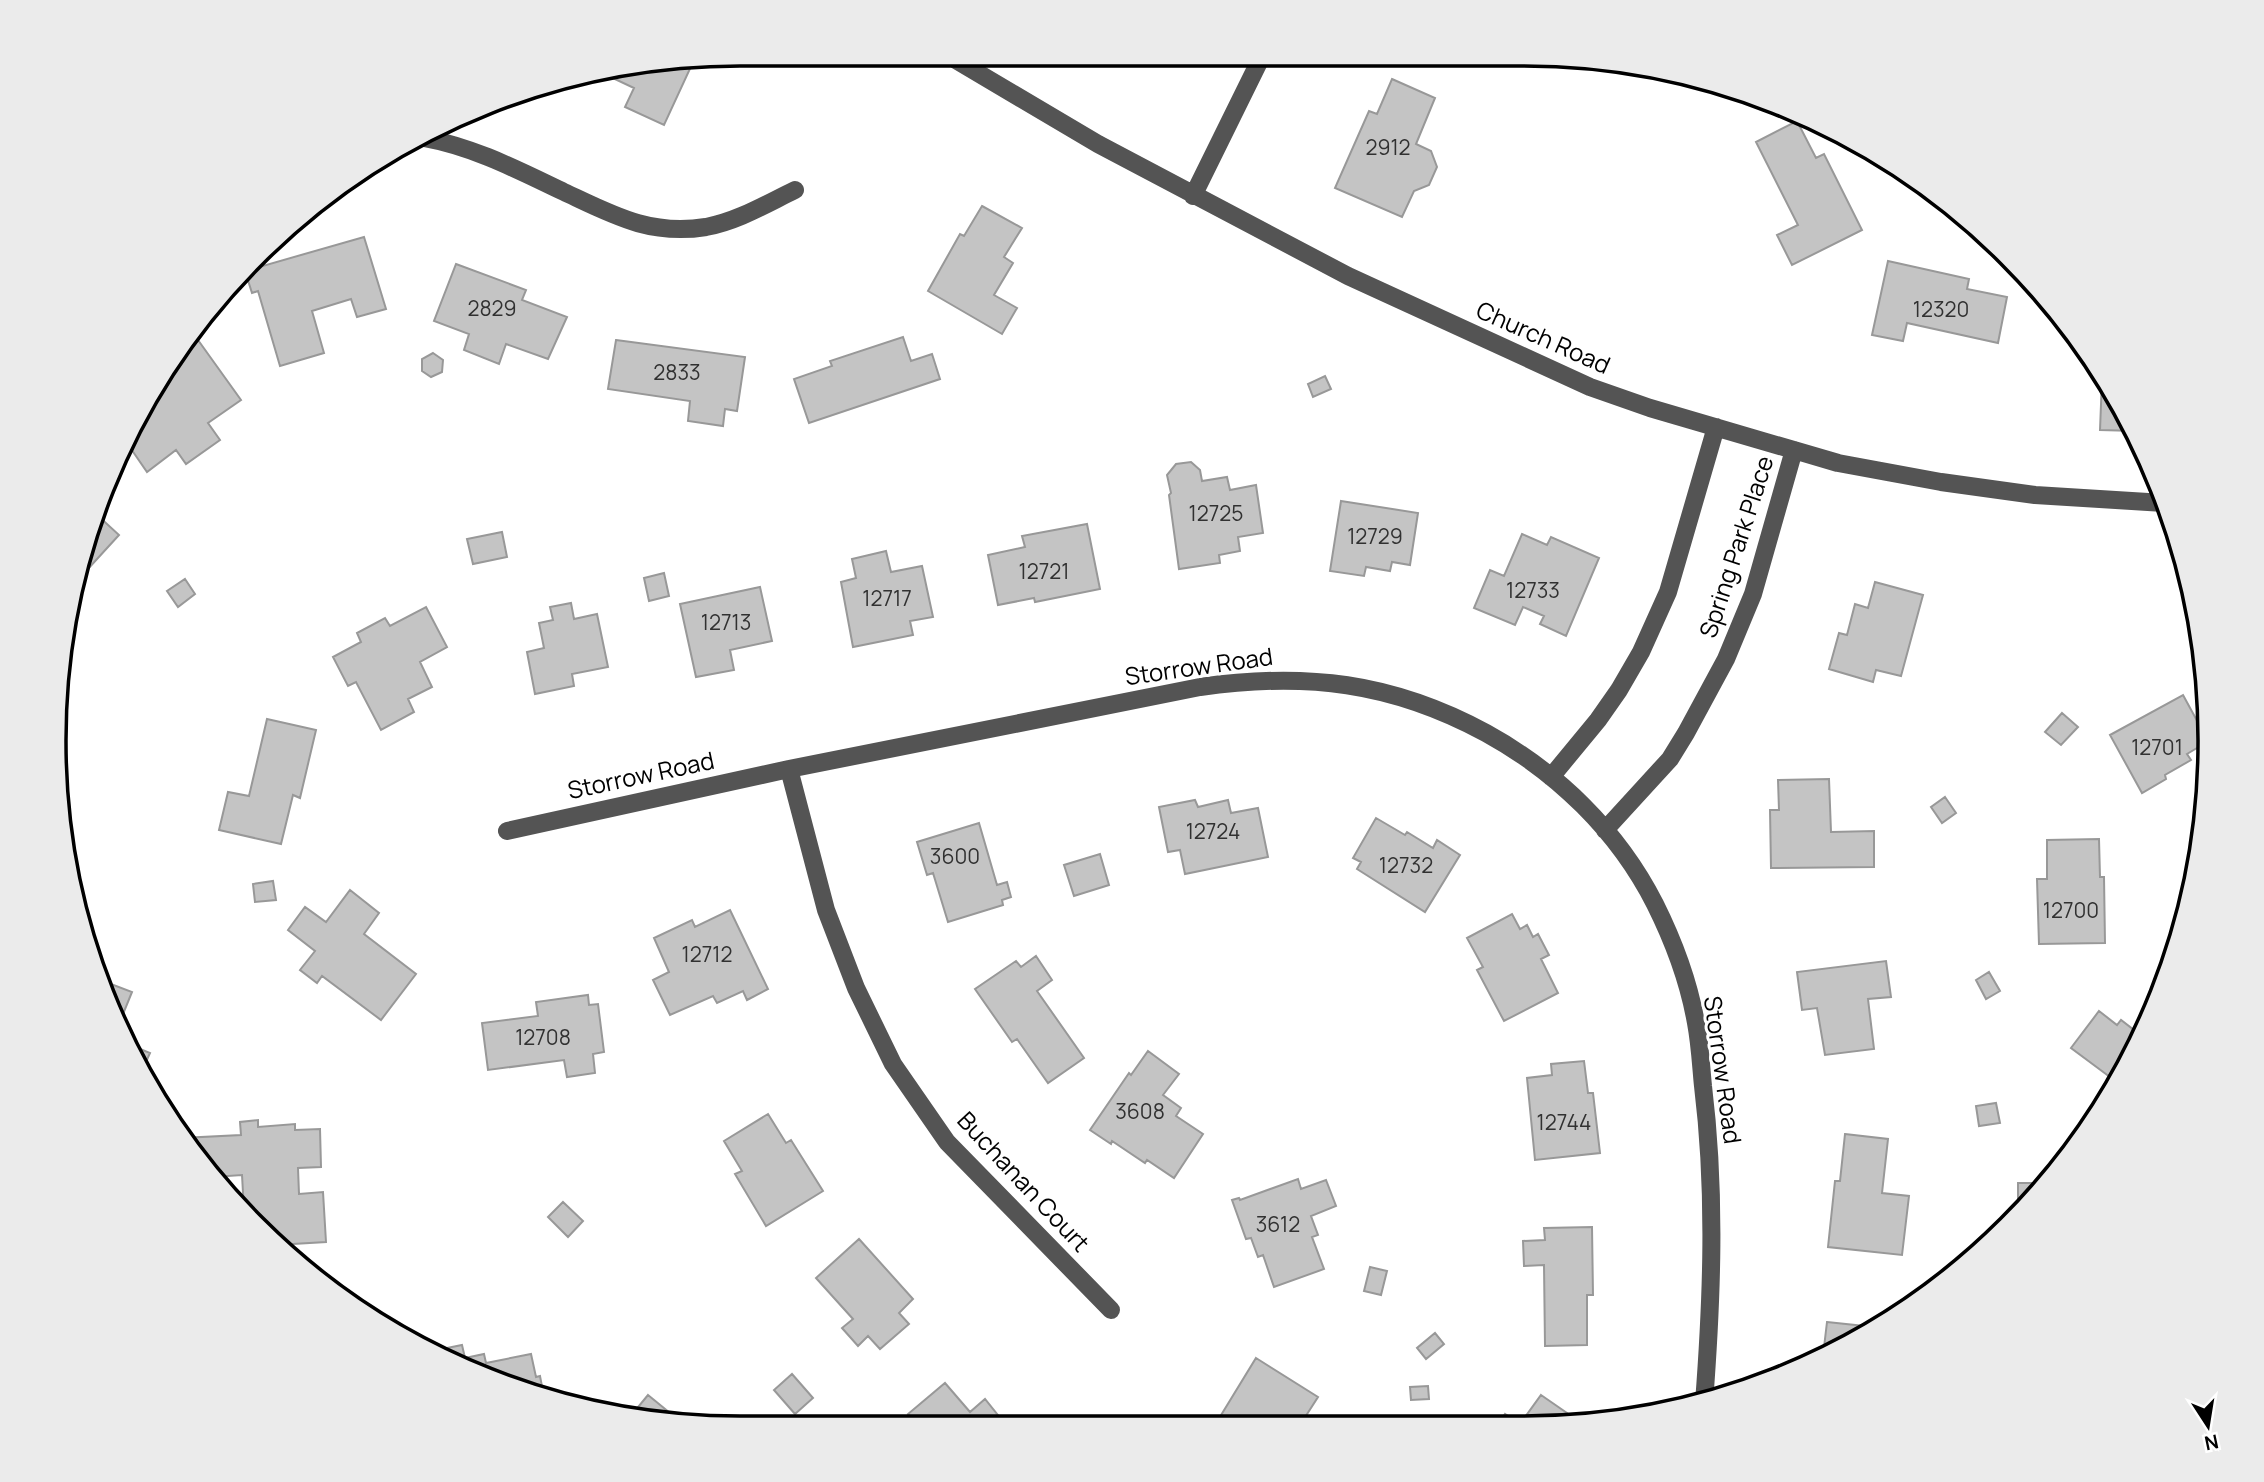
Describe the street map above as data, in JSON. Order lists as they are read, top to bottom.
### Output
{
  "streets": {
    "street": [
      "Church Road",
      "Spring Park Place",
      "Storrow Road",
      "Buchanan Court"
    ]
  },
  "crossings": [
    ["Church Road", "Spring Park Place"],
    ["Spring Park Place", "Storrow Road"],
    ["Storrow Road", "Buchanan Court"]
  ],
  "house_numbers": [
    "2912",
    "2829",
    "12320",
    "2833",
    "12725",
    "12729",
    "12721",
    "12733",
    "12717",
    "12713",
    "12701",
    "12724",
    "3600",
    "12732",
    "12700",
    "12712",
    "12708",
    "3608",
    "12744",
    "3612"
  ],
  "north": "bottom"
}
